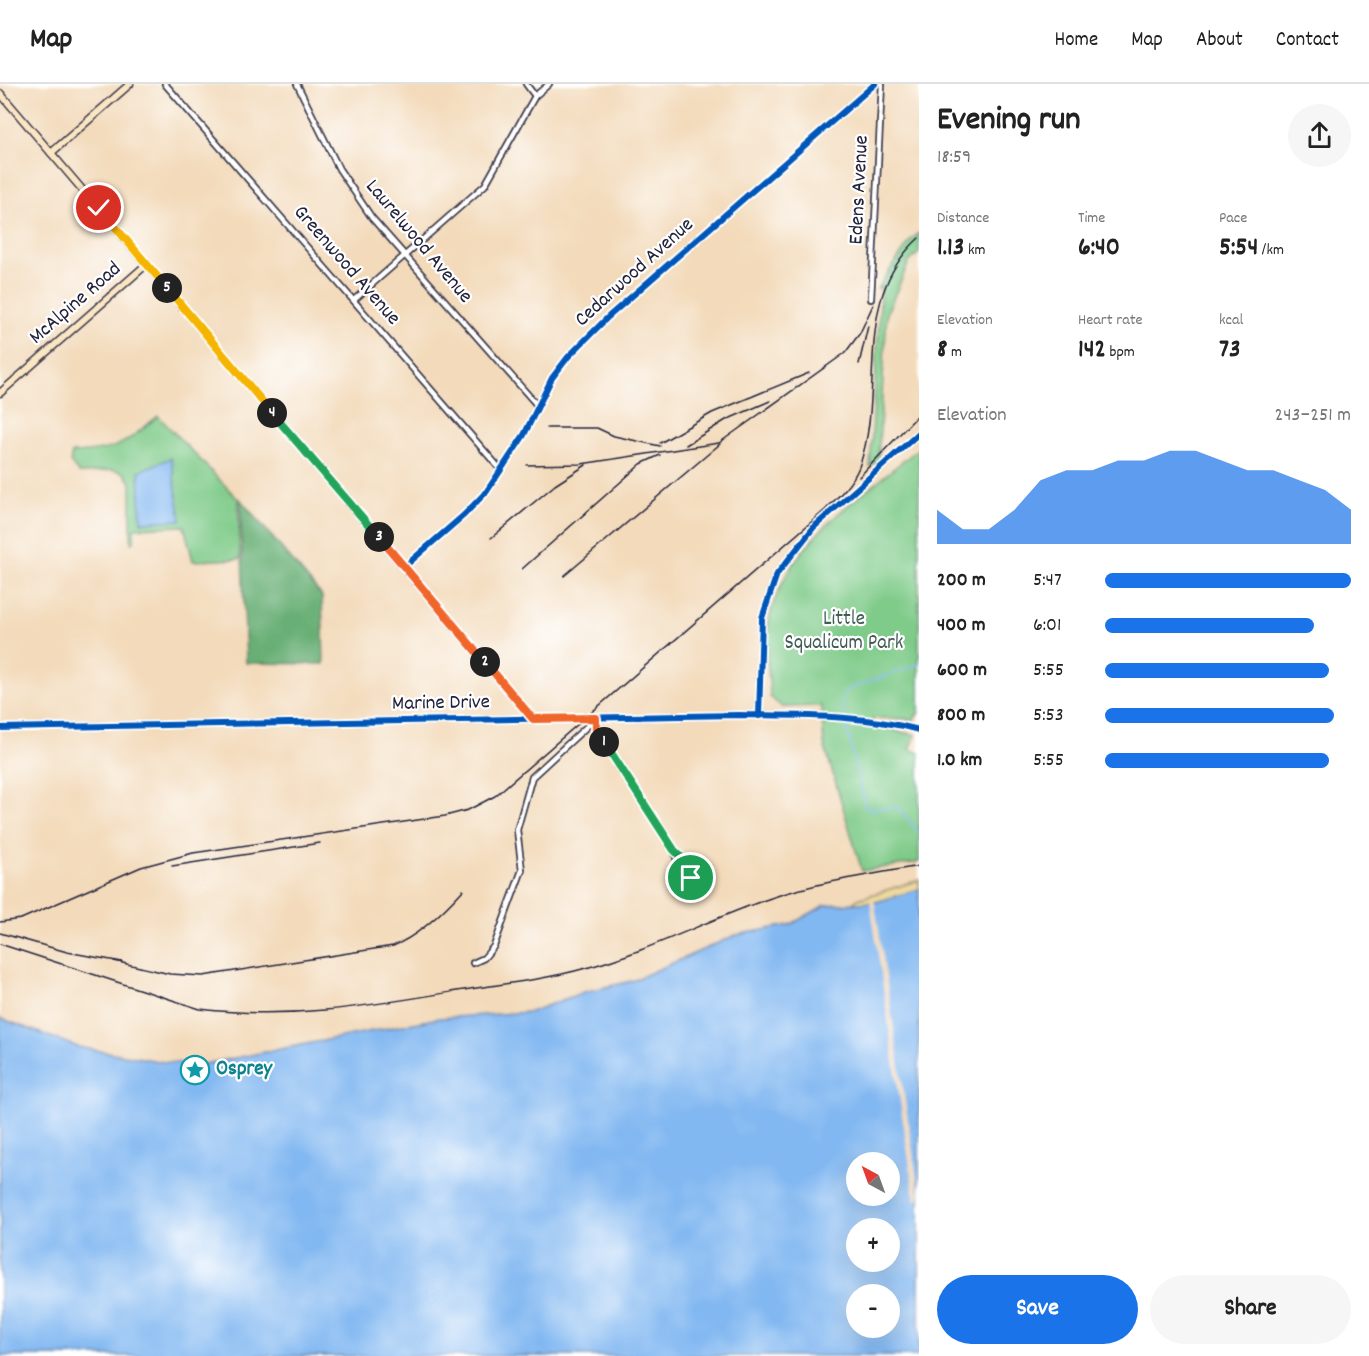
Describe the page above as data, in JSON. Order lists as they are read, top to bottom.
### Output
{
  "streets": {
    "main road": ["McAlpine Road", "Marine Drive"],
    "street": [
      "Edens Avenue",
      "Laurelwood Avenue",
      "Greenwood Avenue",
      "Cedarwood Avenue"
    ]
  },
  "crossings": [
    ["Laurelwood Avenue", "Cedarwood Avenue"],
    ["Greenwood Avenue", "Cedarwood Avenue"]
  ],
  "parks": ["Little Squalicum Park"],
  "places": {
    "place": ["Osprey"]
  },
  "north": "top left",
  "page": {
    "header": "Map",
    "nav": [
      "Home",
      "Map",
      "About",
      "Contact"
    ],
    "heading": ["Evening run", "18:59"],
    "stats": [
      ["Distance", "1.13 km"],
      ["Time", "6:40"],
      ["Pace", "5:54 /km"],
      ["Elevation", "8 m"],
      ["Heart rate", "142 bpm"],
      ["kcal", "73"]
    ],
    "pins": [
      "5",
      "4",
      "3",
      "2",
      "1"
    ],
    "chart": ["Elevation", "243–251 m"],
    "list": [
      {
        "name": "200 m",
        "note": "5:47"
      },
      {
        "name": "400 m",
        "note": "6:01"
      },
      {
        "name": "600 m",
        "note": "5:55"
      },
      {
        "name": "800 m",
        "note": "5:53"
      },
      {
        "name": "1.0 km",
        "note": "5:55"
      }
    ],
    "map_buttons": ["+", "−"],
    "buttons": ["Save", "Share"]
  }
}
